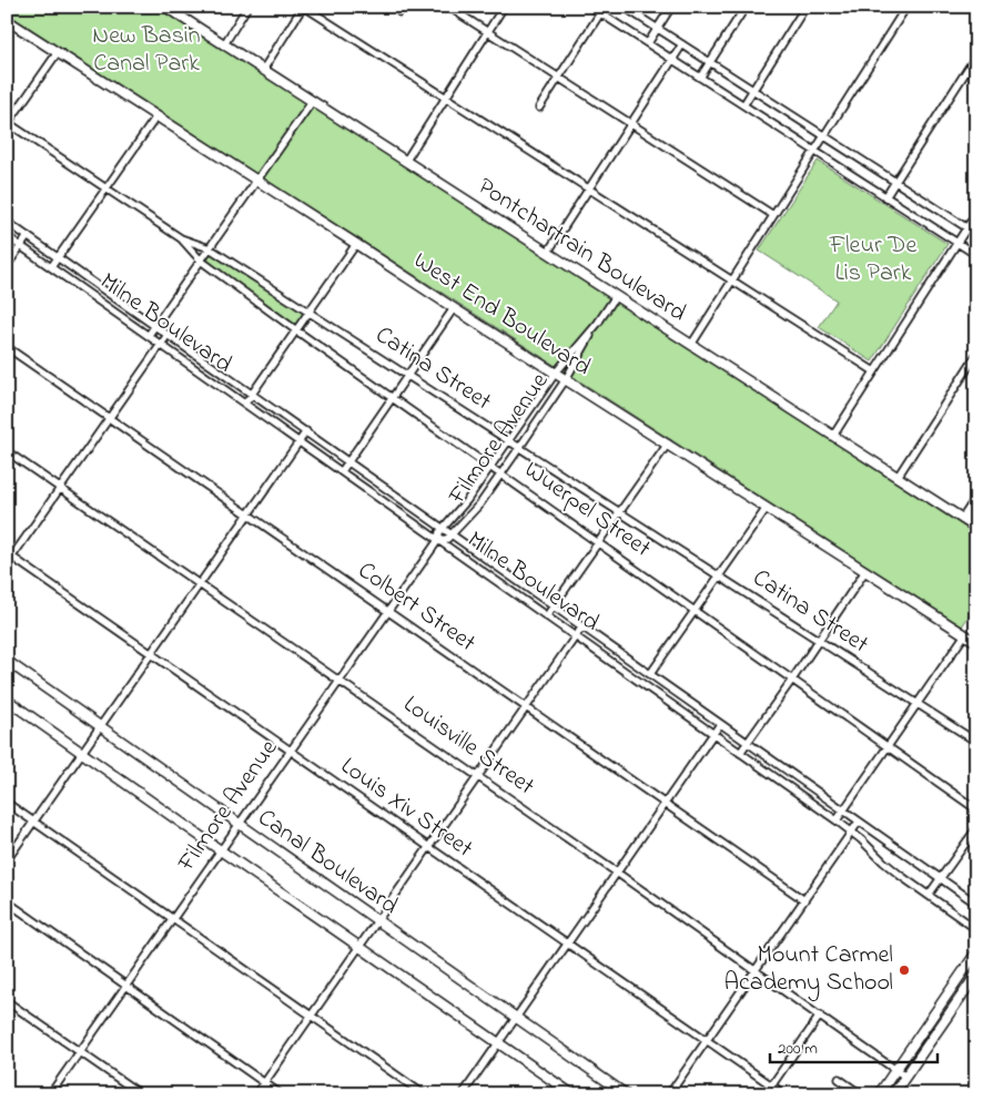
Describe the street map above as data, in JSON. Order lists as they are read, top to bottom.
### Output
{
  "streets": {
    "main road": ["Pontchartrain Boulevard", "West End Boulevard", "Canal Boulevard"],
    "street": [
      "Milne Boulevard",
      "Catina Street",
      "Filmore Avenue",
      "Wuerpel Street",
      "Colbert Street",
      "Louisville Street",
      "Louis Xiv Street"
    ]
  },
  "crossings": [
    ["Pontchartrain Boulevard", "Filmore Avenue"],
    ["West End Boulevard", "Filmore Avenue"],
    ["Milne Boulevard", "Filmore Avenue"],
    ["Catina Street", "Filmore Avenue"],
    ["Catina Street", "Wuerpel Street"],
    ["Filmore Avenue", "Wuerpel Street"],
    ["Filmore Avenue", "Colbert Street"],
    ["Filmore Avenue", "Louisville Street"],
    ["Filmore Avenue", "Louis Xiv Street"],
    ["Filmore Avenue", "Canal Boulevard"]
  ],
  "parks": ["New Basin Canal Park", "Fleur De Lis Park"],
  "places": ["Mount Carmel Academy School"],
  "scale_bar": "200 m"
}
